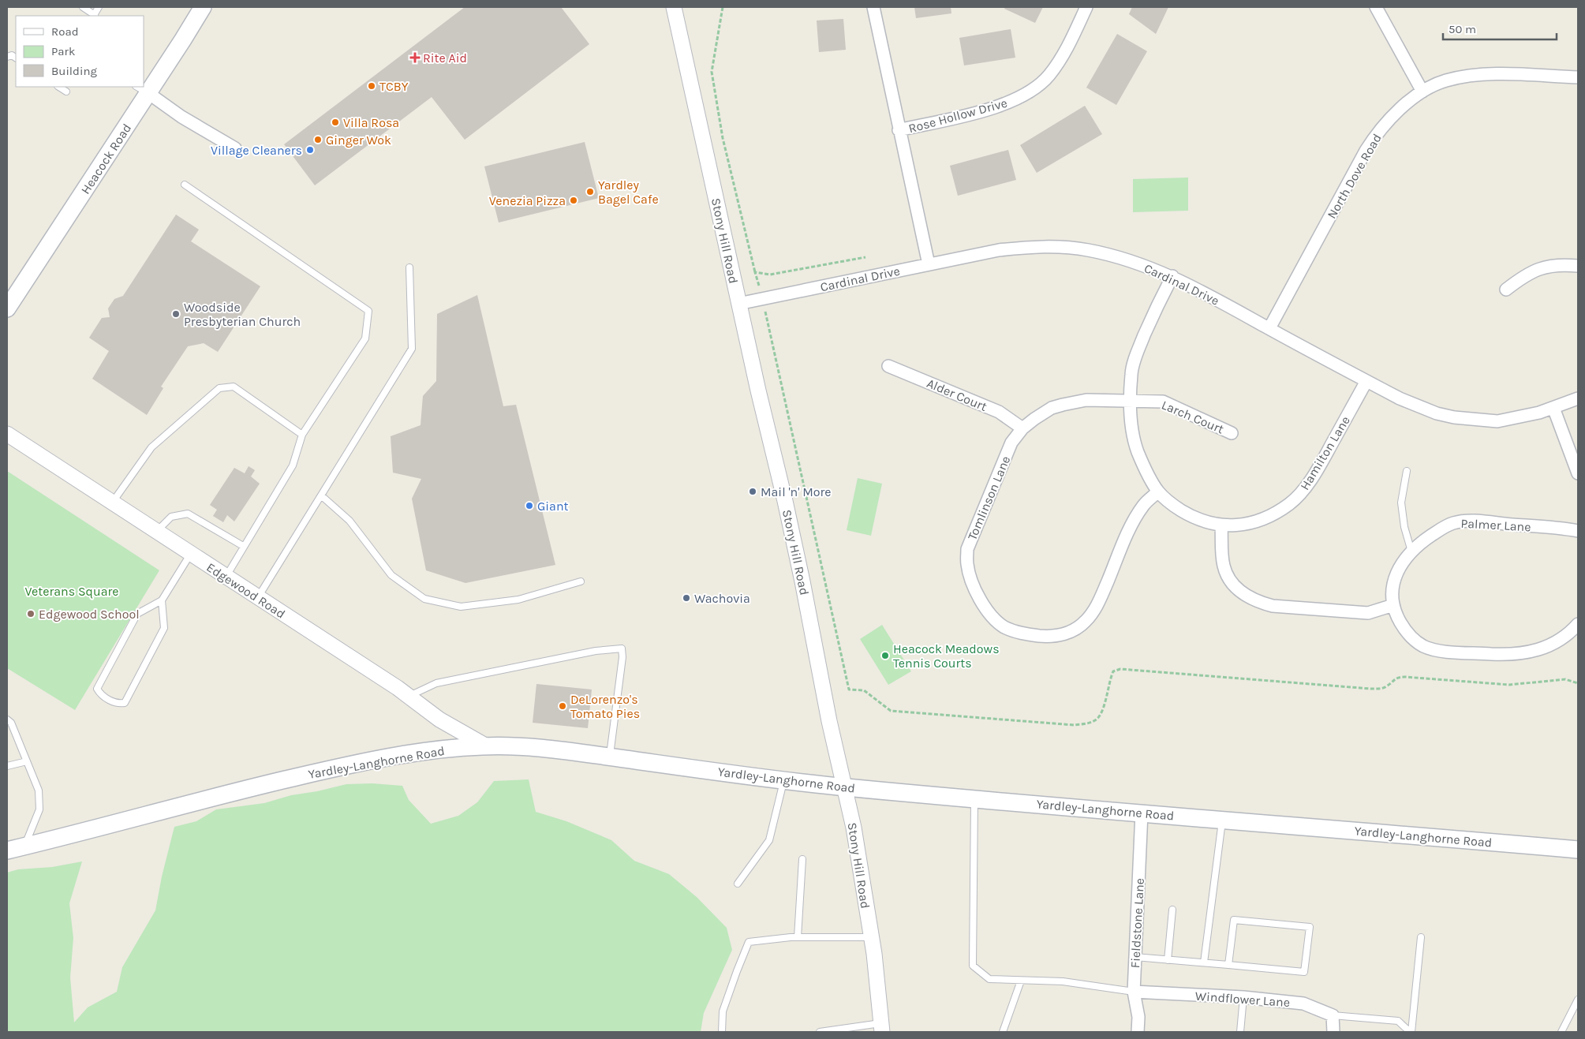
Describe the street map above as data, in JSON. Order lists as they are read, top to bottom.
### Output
{
  "streets": {
    "main road": ["Heacock Road", "Yardley-Langhorne Road"],
    "street": [
      "Rose Hollow Drive",
      "North Dove Road",
      "Stony Hill Road",
      "Cardinal Drive",
      "Alder Court",
      "Larch Court",
      "Hamilton Lane",
      "Tomlinson Lane",
      "Palmer Lane",
      "Edgewood Road",
      "Fieldstone Lane",
      "Windflower Lane"
    ]
  },
  "crossings": [
    ["Rose Hollow Drive", "Cardinal Drive"],
    ["North Dove Road", "Cardinal Drive"],
    ["Stony Hill Road", "Cardinal Drive"],
    ["Stony Hill Road", "Yardley-Langhorne Road"],
    ["Cardinal Drive", "Hamilton Lane"],
    ["Alder Court", "Tomlinson Lane"],
    ["Larch Court", "Hamilton Lane"],
    ["Larch Court", "Tomlinson Lane"],
    ["Hamilton Lane", "Tomlinson Lane"],
    ["Edgewood Road", "Yardley-Langhorne Road"],
    ["Yardley-Langhorne Road", "Fieldstone Lane"],
    ["Fieldstone Lane", "Windflower Lane"]
  ],
  "parks": ["Veterans Square"],
  "places": {
    "health": ["Rite Aid"],
    "other": [
      "TCBY",
      "Villa Rosa",
      "Ginger Wok",
      "Village Cleaners",
      "Yardley Bagel Cafe",
      "Venezia Pizza",
      "Woodside Presbyterian Church",
      "Mail 'n' More",
      "Giant",
      "Wachovia",
      "Edgewood School",
      "Heacock Meadows Tennis Courts",
      "DeLorenzo's Tomato Pies"
    ]
  },
  "legend": ["Road", "Park", "Building"],
  "scale_bar": "50 m"
}
